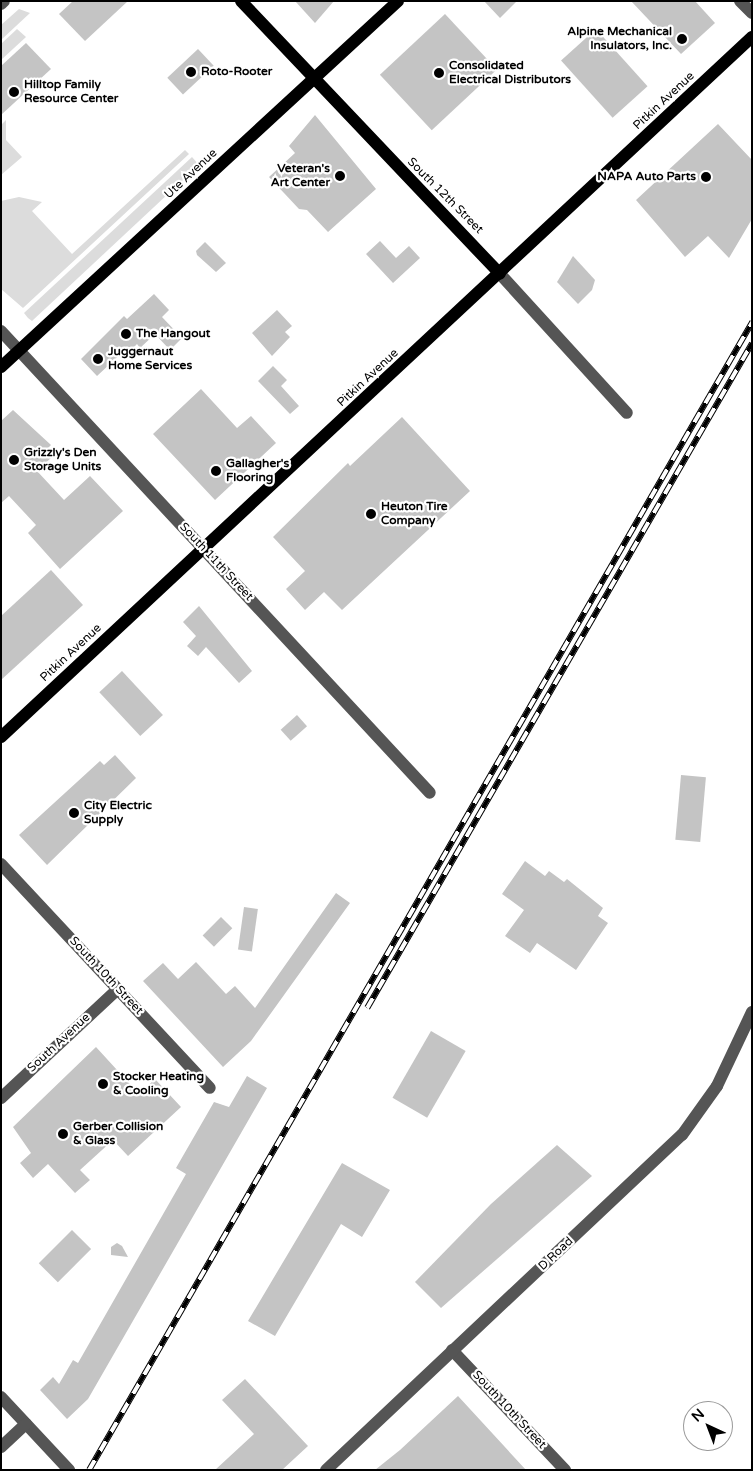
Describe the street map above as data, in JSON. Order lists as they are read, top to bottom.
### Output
{
  "streets": {
    "main road": ["Pitkin Avenue", "Ute Avenue", "South 12th Street"],
    "street": [
      "South 11th Street",
      "South 10th Street",
      "South Avenue",
      "D Road"
    ]
  },
  "crossings": [
    ["Pitkin Avenue", "South 12th Street"],
    ["Pitkin Avenue", "South 11th Street"],
    ["Ute Avenue", "South 12th Street"],
    ["Ute Avenue", "South 11th Street"],
    ["South 10th Street", "South Avenue"],
    ["South 10th Street", "D Road"]
  ],
  "places": [
    "Alpine Mechanical Insulators, Inc.",
    "Roto-Rooter",
    "Consolidated Electrical Distributors",
    "Hilltop Family Resource Center",
    "Veteran's Art Center",
    "NAPA Auto Parts",
    "The Hangout",
    "Juggernaut Home Services",
    "Grizzly's Den Storage Units",
    "Gallagher's Flooring",
    "Heuton Tire Company",
    "City Electric Supply",
    "Stocker Heating & Cooling",
    "Gerber Collision & Glass"
  ],
  "north": "top left"
}
